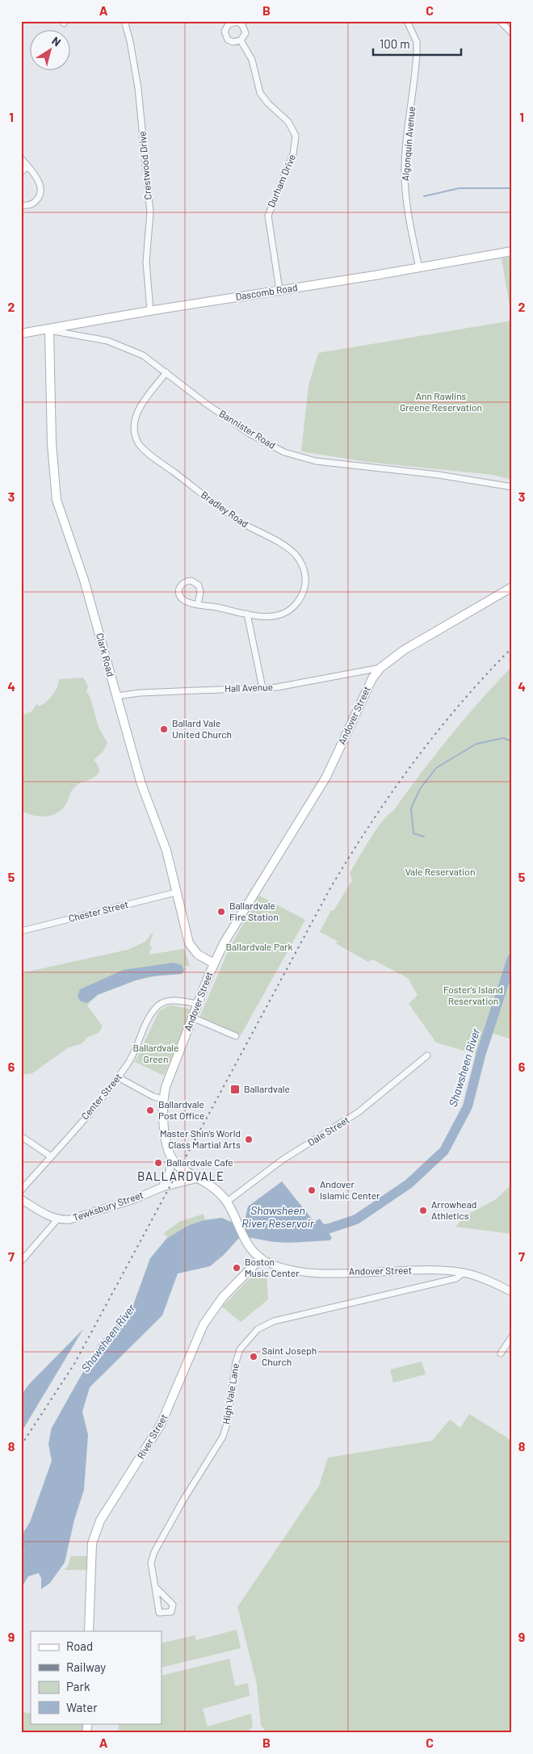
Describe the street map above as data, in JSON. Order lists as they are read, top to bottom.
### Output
{
  "streets": {
    "main road": [
      "Dascomb Road",
      "Clark Road",
      "Andover Street",
      "River Street"
    ],
    "street": [
      "Algonquin Avenue",
      "Crestwood Drive",
      "Durham Drive",
      "Bannister Road",
      "Bradley Road",
      "Hall Avenue",
      "Chester Street",
      "Center Street",
      "Dale Street",
      "Tewksbury Street",
      "High Vale Lane"
    ]
  },
  "crossings": [
    ["Algonquin Avenue", "Dascomb Road"],
    ["Crestwood Drive", "Dascomb Road"],
    ["Durham Drive", "Dascomb Road"],
    ["Dascomb Road", "Bannister Road"],
    ["Dascomb Road", "Clark Road"],
    ["Bannister Road", "Bradley Road"],
    ["Bannister Road", "Clark Road"],
    ["Clark Road", "Hall Avenue"],
    ["Clark Road", "Andover Street"],
    ["Clark Road", "Chester Street"],
    ["Hall Avenue", "Andover Street"],
    ["Andover Street", "Center Street"],
    ["Andover Street", "Dale Street"],
    ["Andover Street", "Tewksbury Street"],
    ["Andover Street", "High Vale Lane"],
    ["Andover Street", "River Street"]
  ],
  "districts": ["BALLARDVALE"],
  "water": ["Shawsheen River", "Shawsheen River Reservoir"],
  "parks": [
    "Ann Rawlins Greene Reservation",
    "Vale Reservation",
    "Ballardvale Park",
    "Foster's Island Reservation",
    "Ballardvale Green"
  ],
  "places": {
    "other": [
      "Ballard Vale United Church",
      "Ballardvale Fire Station",
      "Ballardvale Post Office",
      "Master Shin's World Class Martial Arts",
      "Ballardvale Cafe",
      "Andover Islamic Center",
      "Arrowhead Athletics",
      "Boston Music Center",
      "Saint Joseph Church"
    ],
    "transit": ["Ballardvale"]
  },
  "legend": [
    "Road",
    "Railway",
    "Park",
    "Water"
  ],
  "scale_bar": "100 m",
  "north": "top right",
  "grid": {
    "columns": ["A", "B", "C"],
    "rows": [
      "1",
      "2",
      "3",
      "4",
      "5",
      "6",
      "7",
      "8",
      "9"
    ]
  }
}
